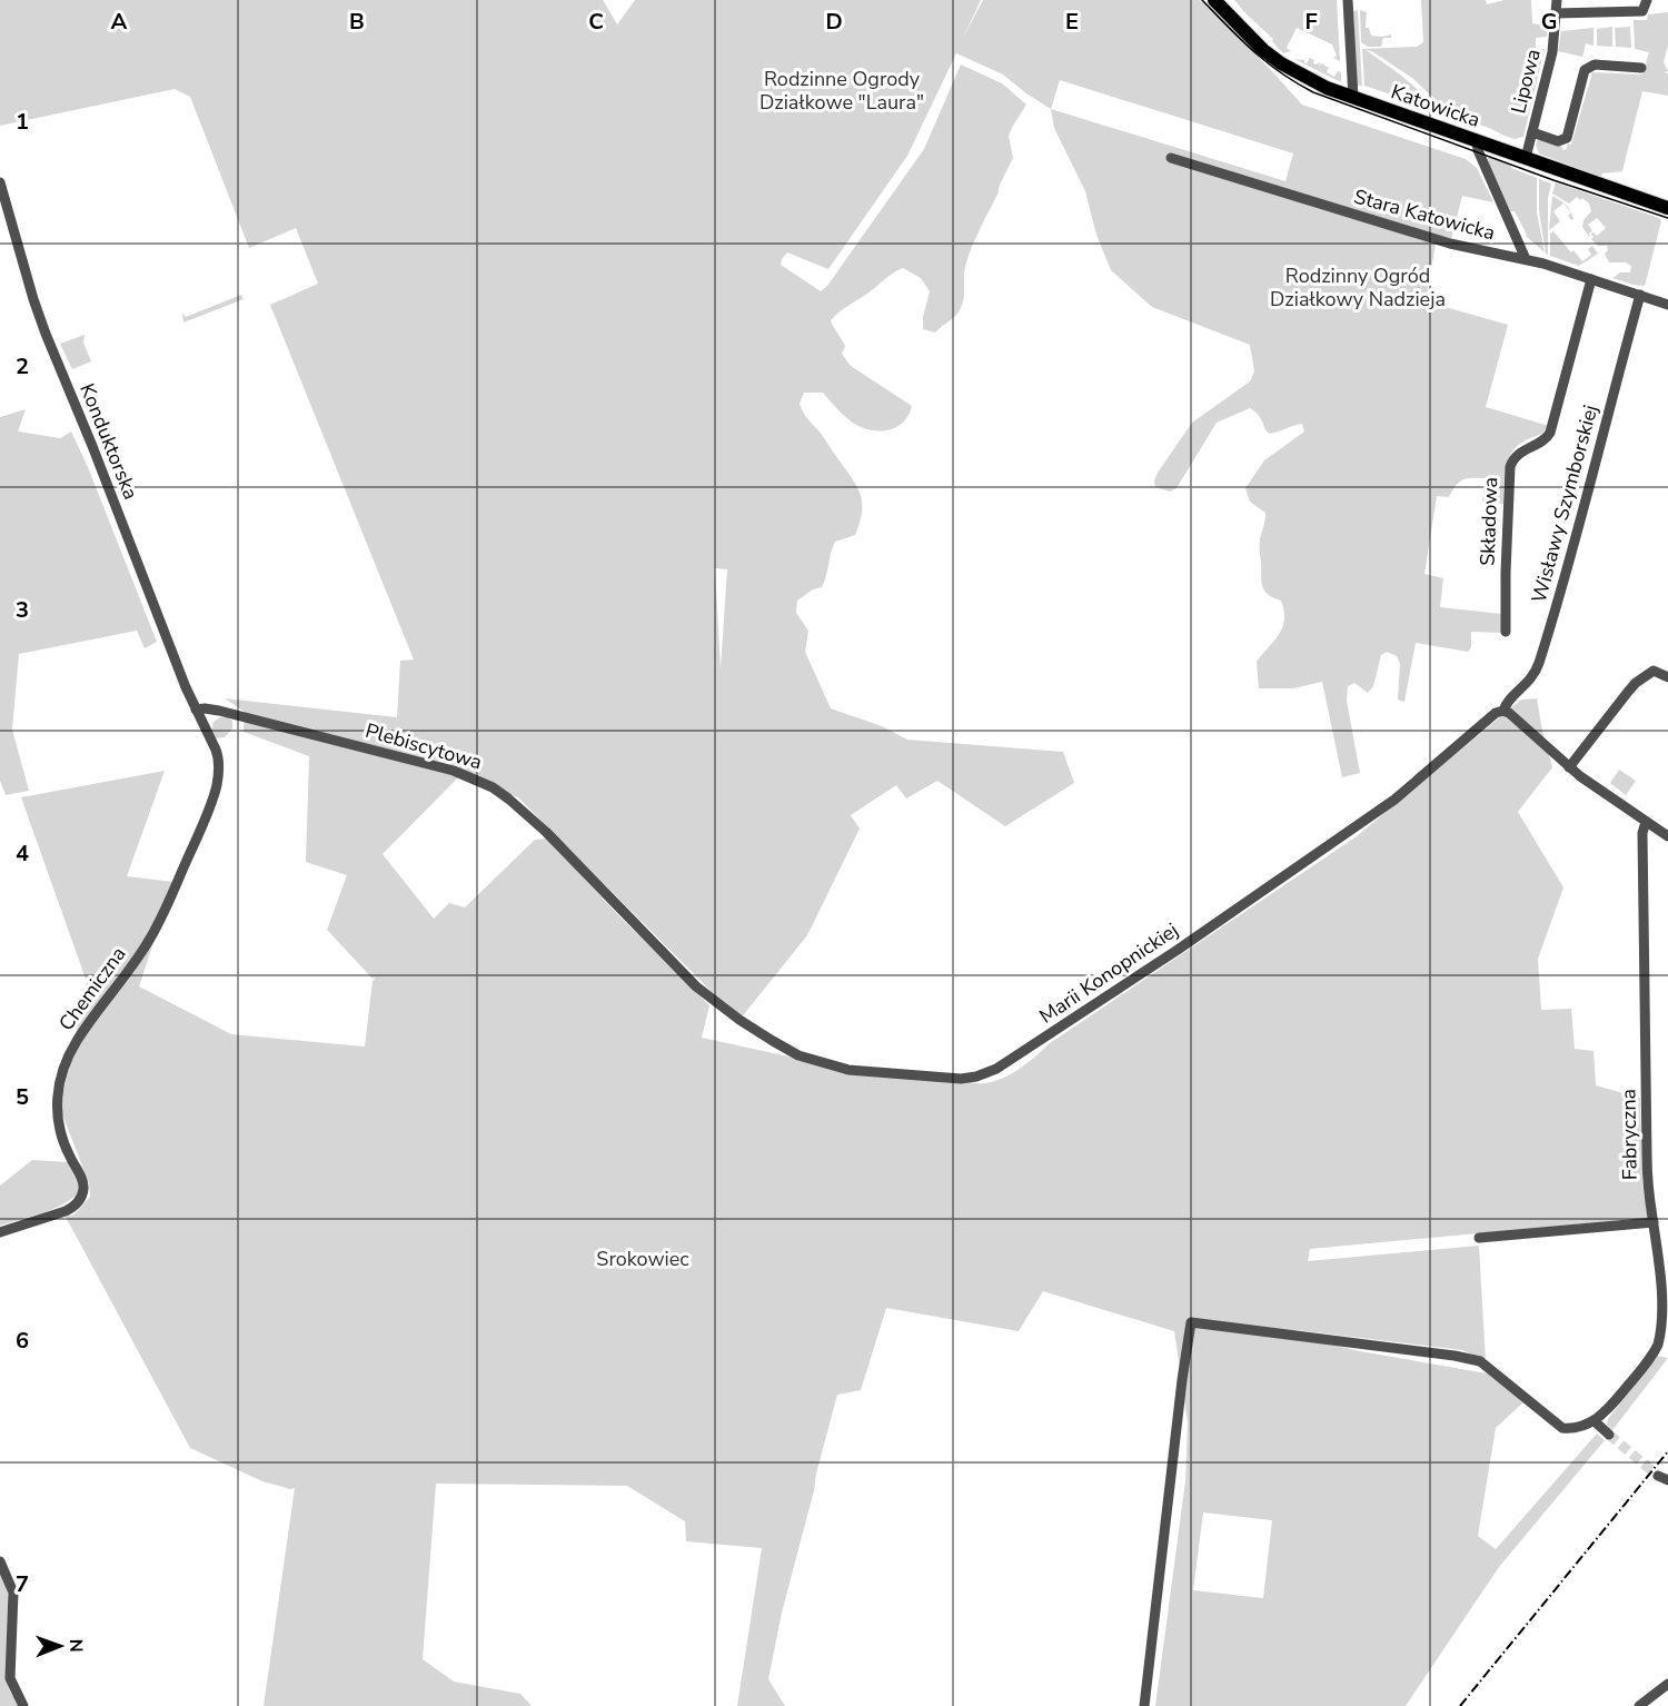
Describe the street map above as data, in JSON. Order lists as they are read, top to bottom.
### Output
{
  "streets": {
    "main road": ["Katowicka"],
    "street": [
      "Lipowa",
      "Stara Katowicka",
      "Konduktorska",
      "Wisławy Szymborskiej",
      "Składowa",
      "Plebiscytowa",
      "Marii Konopnickiej",
      "Chemiczna",
      "Fabryczna"
    ]
  },
  "crossings": [
    ["Lipowa", "Katowicka"],
    ["Stara Katowicka", "Wisławy Szymborskiej"],
    ["Stara Katowicka", "Składowa"],
    ["Konduktorska", "Chemiczna"],
    ["Wisławy Szymborskiej", "Marii Konopnickiej"],
    ["Plebiscytowa", "Marii Konopnickiej"]
  ],
  "parks": ["Rodzinne Ogrody Działkowe \"Laura\"", "Rodzinny Ogród Działkowy Nadzieja", "Srokowiec"],
  "north": "right",
  "grid": {
    "columns": [
      "A",
      "B",
      "C",
      "D",
      "E",
      "F",
      "G"
    ],
    "rows": [
      "1",
      "2",
      "3",
      "4",
      "5",
      "6",
      "7"
    ]
  }
}
